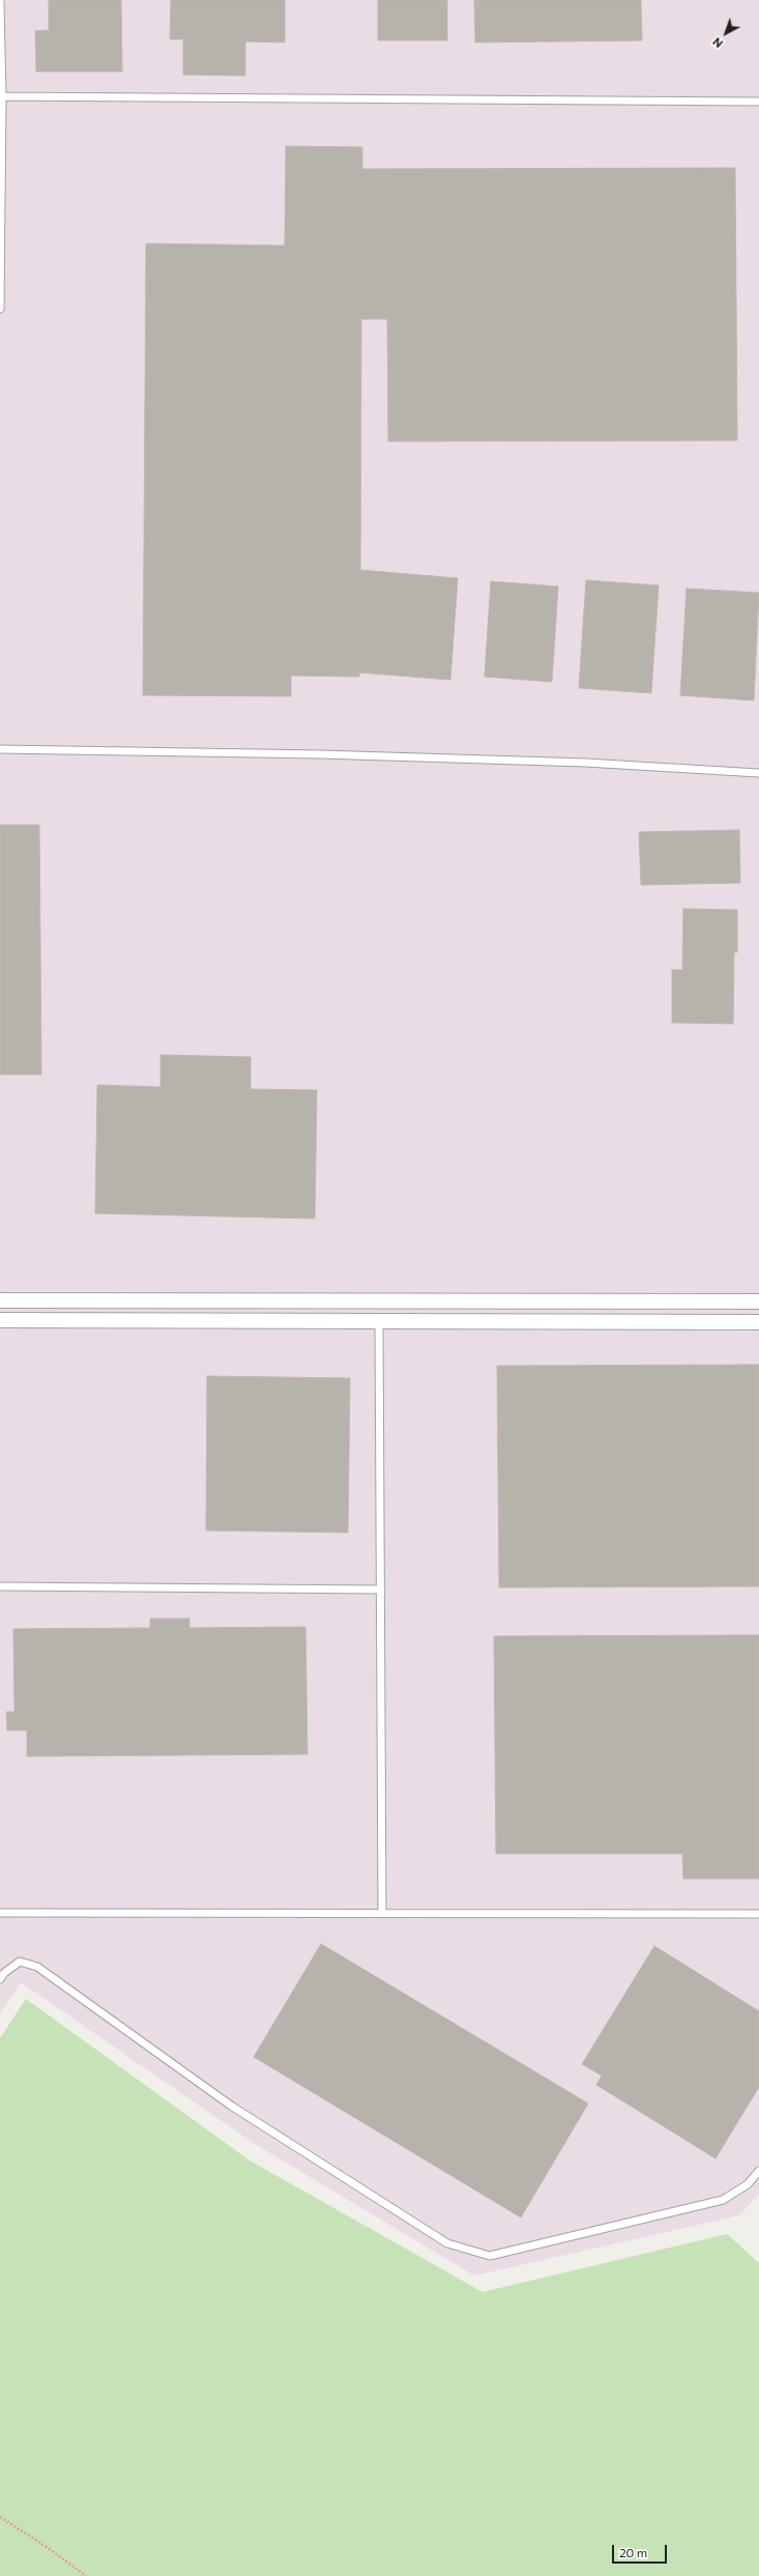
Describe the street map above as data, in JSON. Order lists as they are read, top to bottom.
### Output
{
  "scale_bar": "20 m",
  "north": "bottom left"
}
